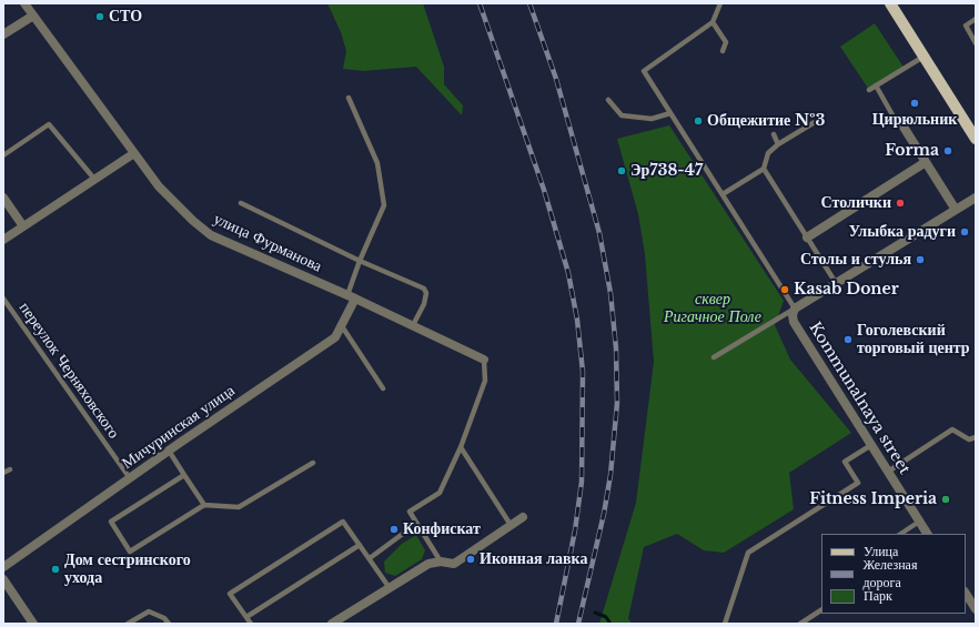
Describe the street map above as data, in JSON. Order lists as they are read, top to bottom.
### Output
{
  "streets": {
    "street": ["улица Фурманова", "Kommunalnaya street", "Мичуринская улица"],
    "lane": ["переулок Черняховского"]
  },
  "crossings": [
    ["улица Фурманова", "Мичуринская улица"],
    ["переулок Черняховского", "Мичуринская улица"]
  ],
  "parks": ["сквер Ригачное Поле"],
  "places": [
    "СТО",
    "Цирюльник",
    "Общежитие №3",
    "Forma",
    "Эр738-47",
    "Столички",
    "Улыбка радуги",
    "Столы и стулья",
    "Kasab Doner",
    "Гоголевский торговый центр",
    "Fitness Imperia",
    "Конфискат",
    "Иконная лавка",
    "Дом сестринского ухода"
  ],
  "legend": ["Улица", "Железная дорога", "Парк"]
}
